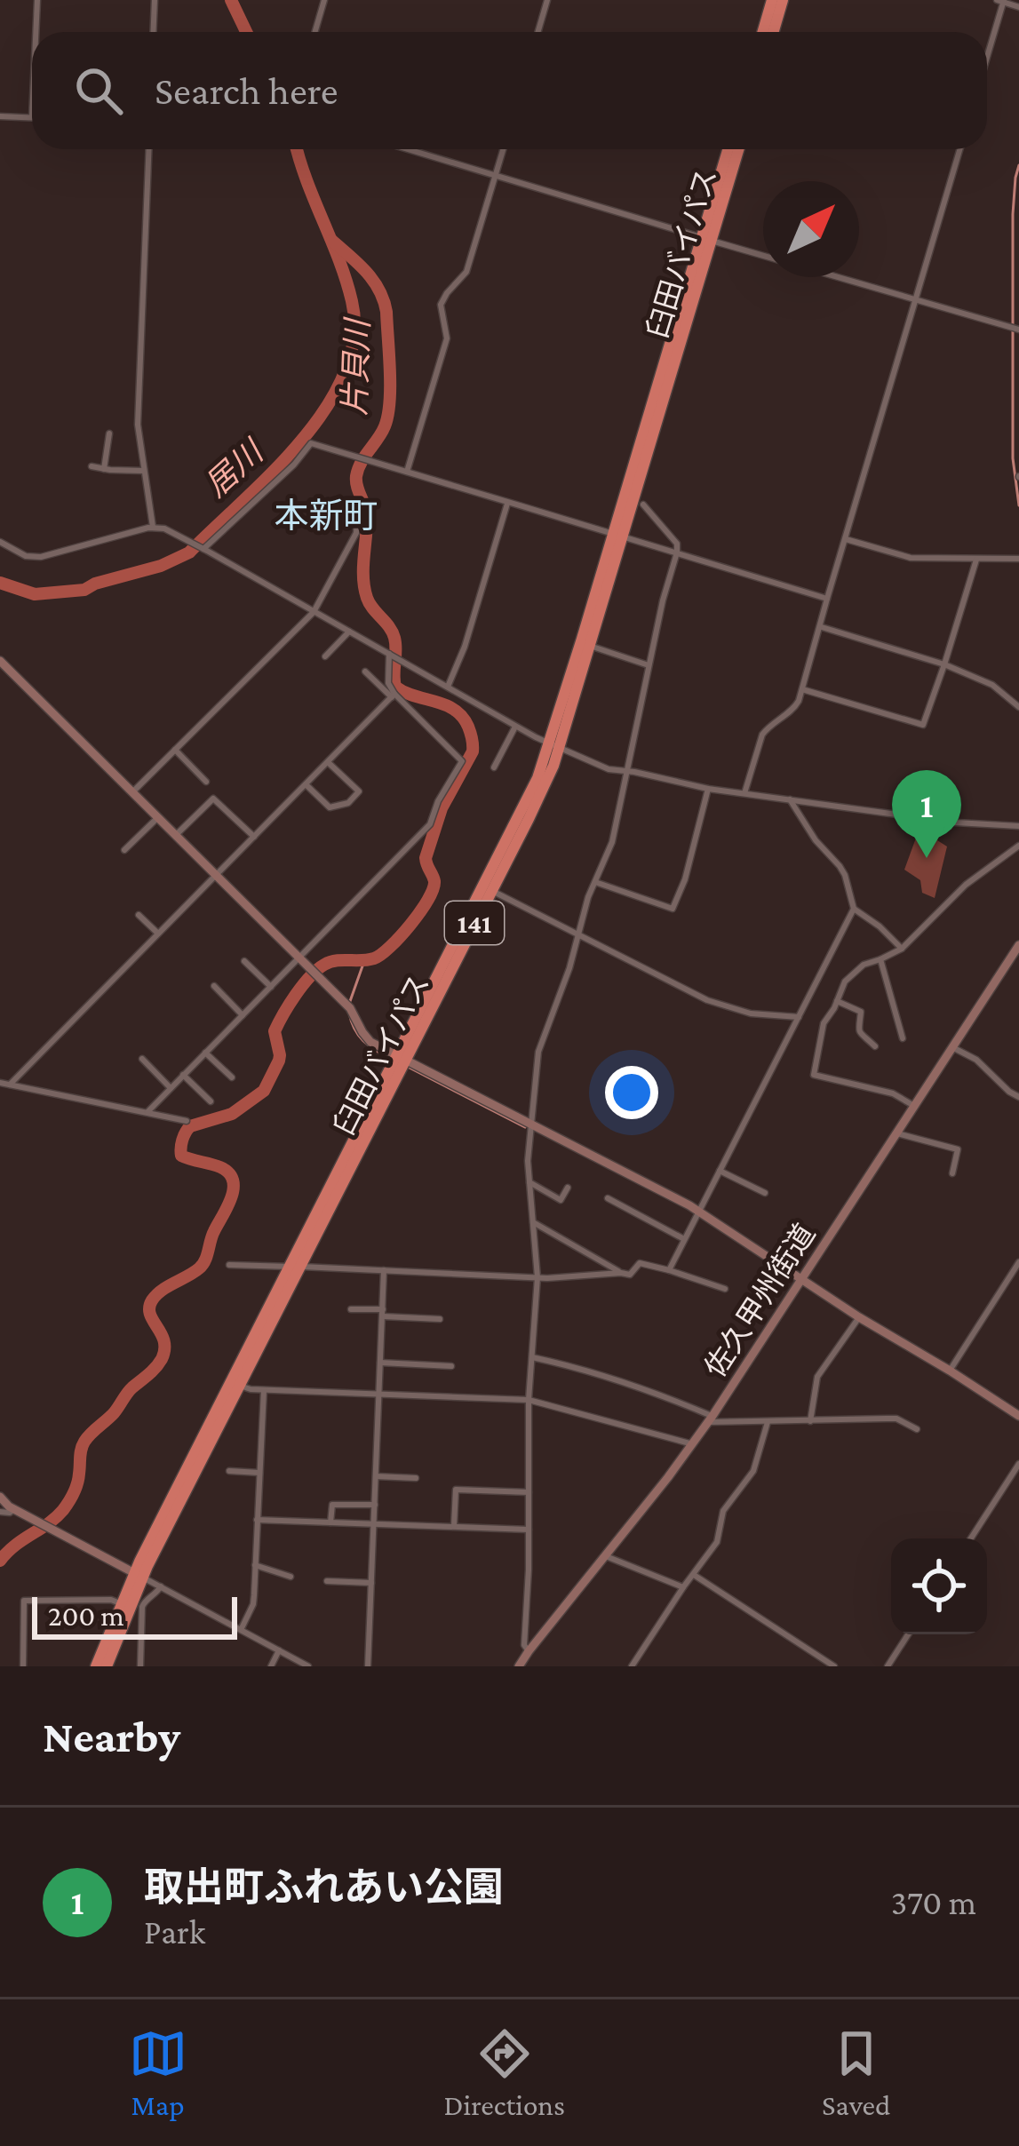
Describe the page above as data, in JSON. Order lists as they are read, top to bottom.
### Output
{
  "streets": {
    "highway": ["臼田バイパス", "141"],
    "street": ["佐久甲州街道"]
  },
  "districts": ["本新町"],
  "water": ["片貝川", "居川"],
  "scale_bar": "200 m",
  "north": "top right",
  "page": {
    "search": "Search here",
    "pins": "1",
    "scale": "200 m",
    "heading": "Nearby",
    "list": [
      {
        "mark": "1",
        "name": "取出町ふれあい公園",
        "note": "Park",
        "value": "370 m"
      }
    ],
    "nav": ["Map", "Directions", "Saved"]
  }
}
